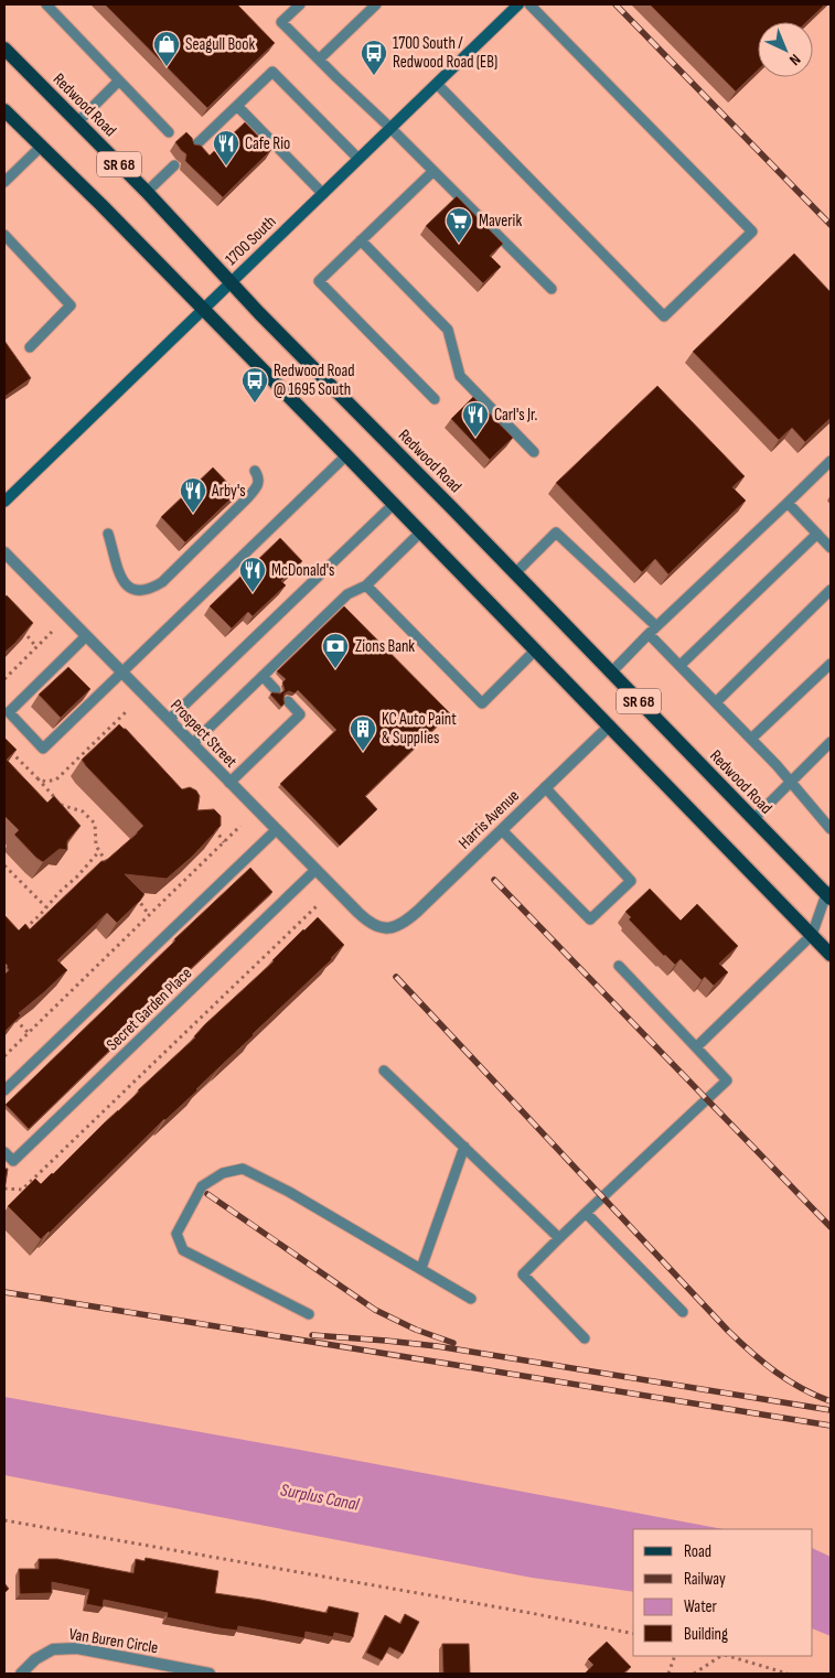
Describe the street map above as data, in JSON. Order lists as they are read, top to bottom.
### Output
{
  "streets": {
    "main road": ["Redwood Road", "SR 68"],
    "street": [
      "1700 South",
      "Prospect Street",
      "Harris Avenue",
      "Van Buren Circle"
    ],
    "lane": ["Secret Garden Place"]
  },
  "crossings": [
    ["Redwood Road", "1700 South"],
    ["SR 68", "1700 South"],
    ["SR 68", "Harris Avenue"],
    ["Prospect Street", "Harris Avenue"],
    ["Prospect Street", "Secret Garden Place"]
  ],
  "water": ["Surplus Canal"],
  "places": {
    "shop": ["Seagull Book"],
    "bus stop": ["1700 South / Redwood Road (EB)", "Redwood Road @ 1695 South"],
    "restaurant": [
      "Cafe Rio",
      "Carl's Jr.",
      "Arby's",
      "McDonald's"
    ],
    "supermarket": ["Maverik"],
    "bank": ["Zions Bank"],
    "building": ["KC Auto Paint & Supplies"]
  },
  "legend": [
    "Road",
    "Railway",
    "Water",
    "Building"
  ],
  "north": "bottom right"
}
